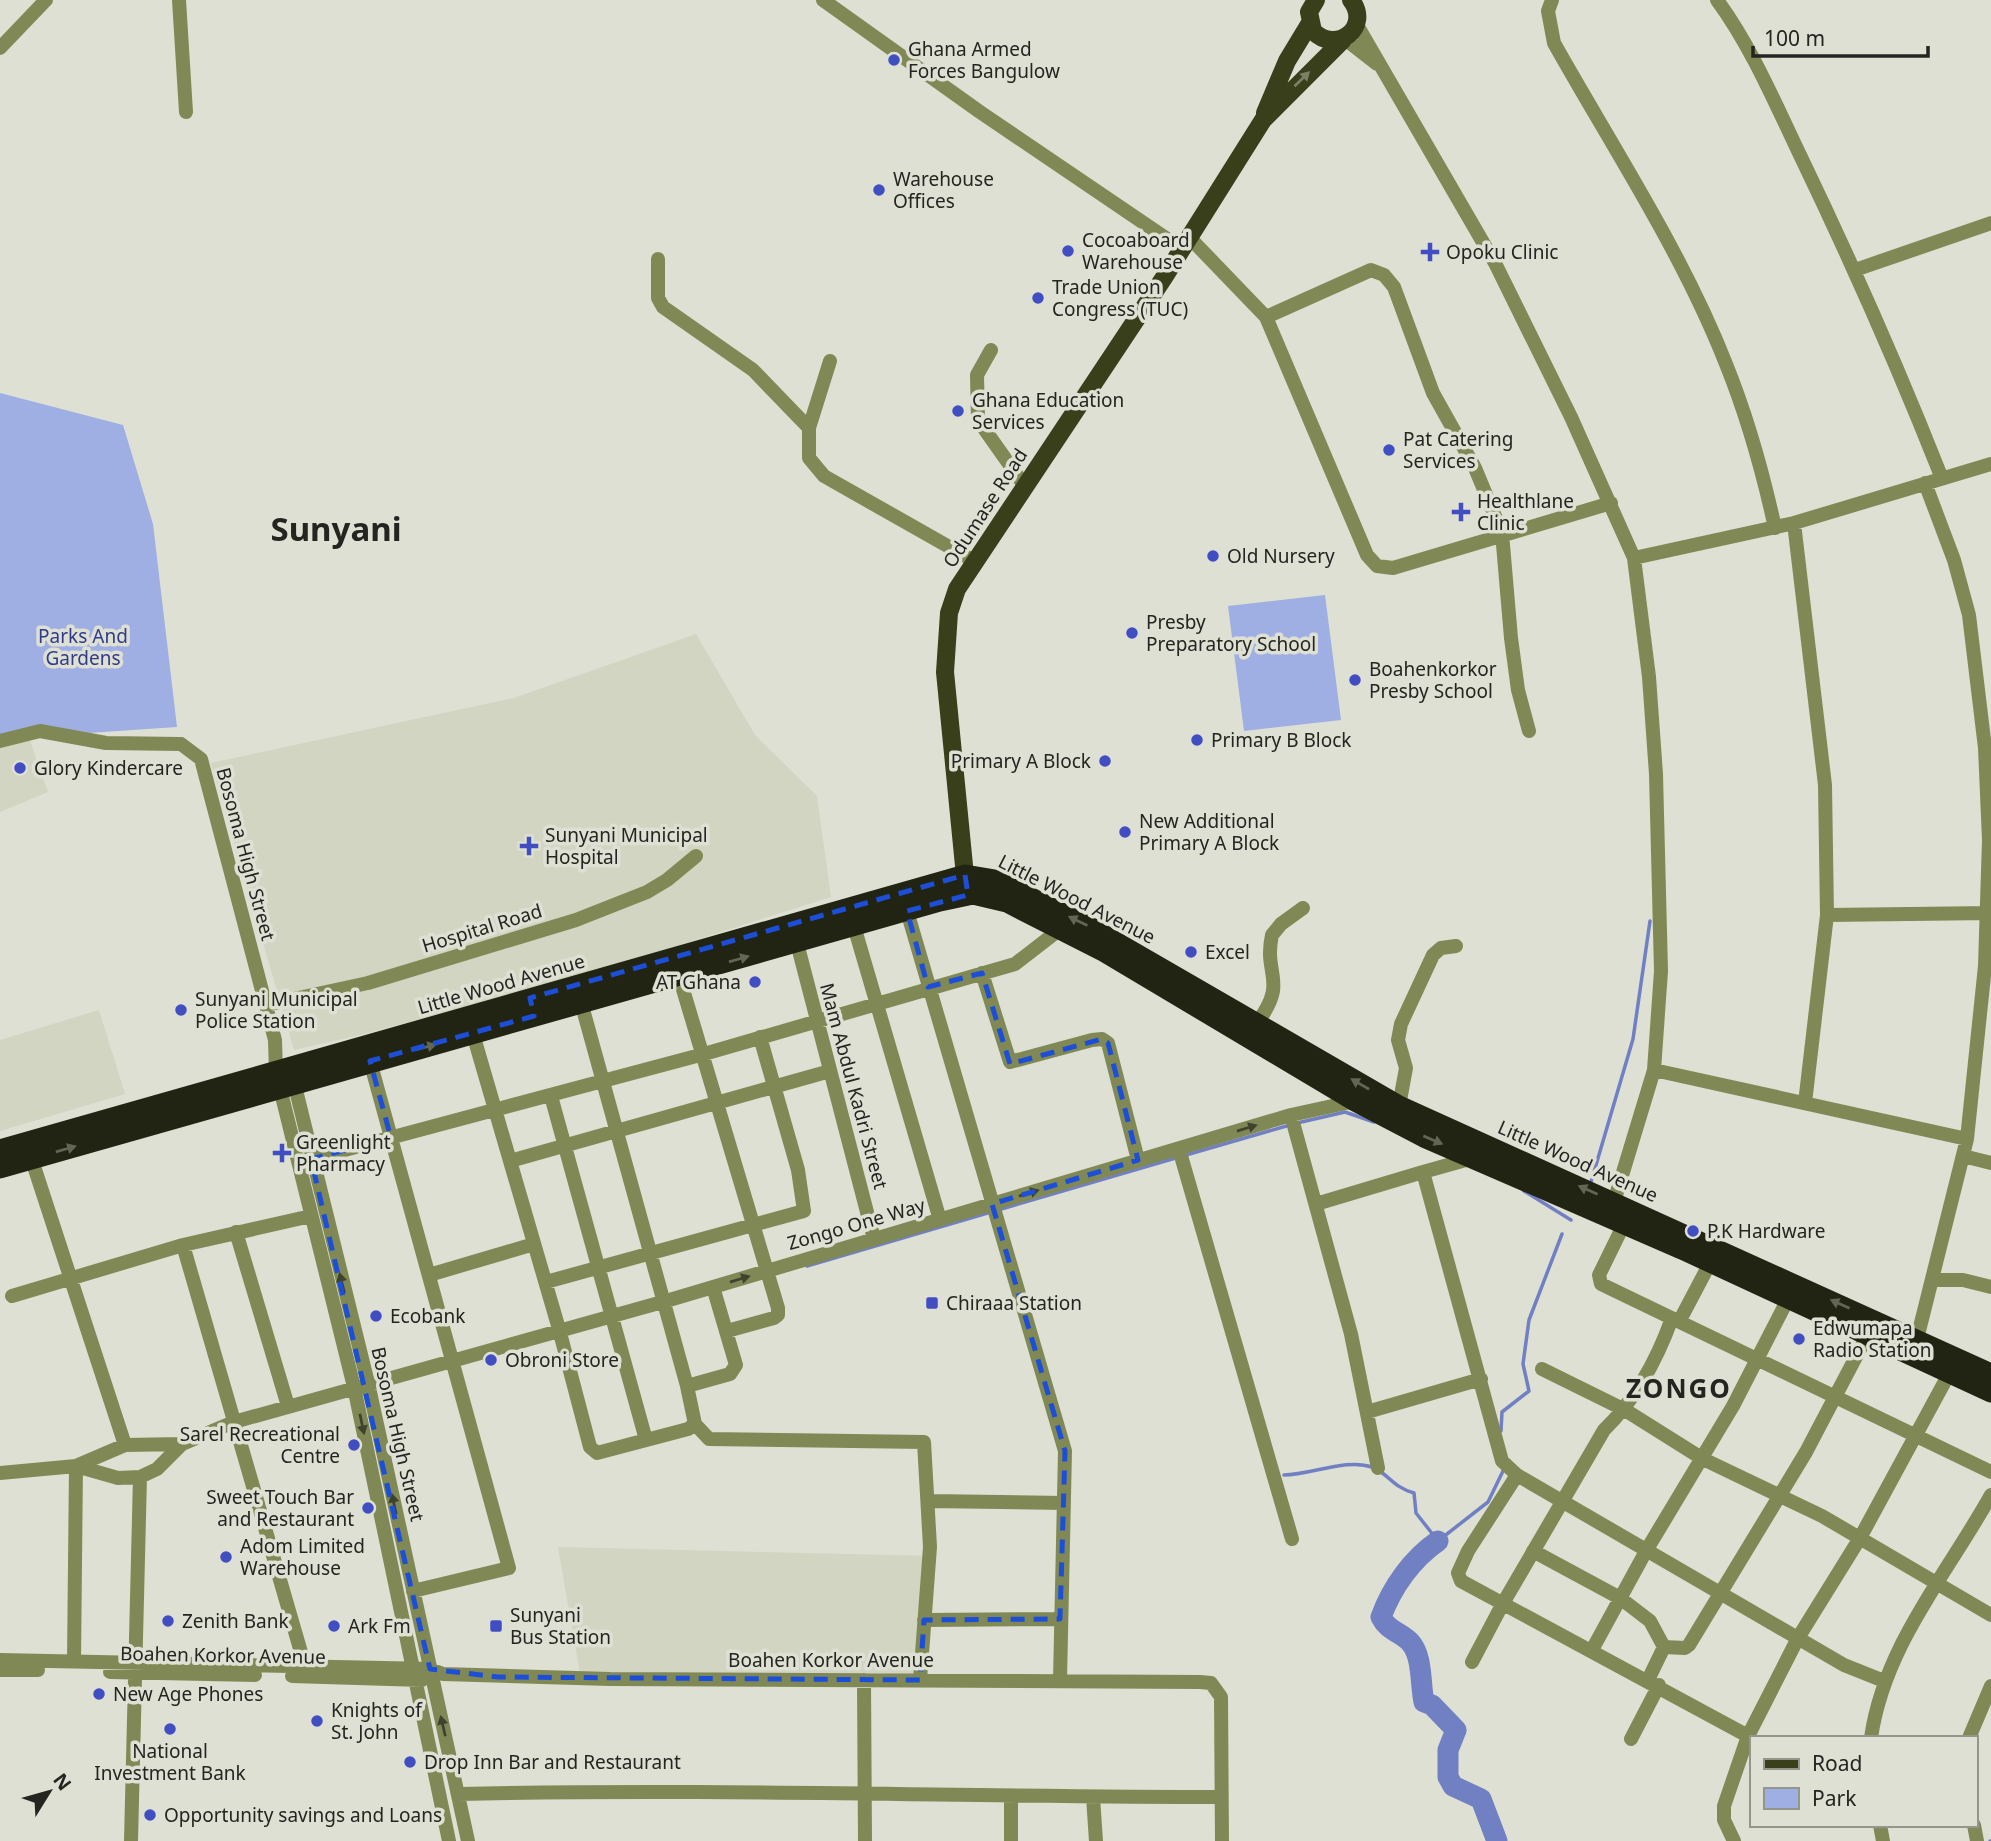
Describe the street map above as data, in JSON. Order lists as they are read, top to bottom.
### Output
{
  "streets": {
    "highway": ["Little Wood Avenue"],
    "main road": ["Odumase Road"],
    "street": [
      "Bosoma High Street",
      "Hospital Road",
      "Mam Abdul Kadri Street",
      "Zongo One Way",
      "Boahen Korkor Avenue"
    ]
  },
  "crossings": [
    ["Odumase Road", "Little Wood Avenue"],
    ["Bosoma High Street", "Little Wood Avenue"],
    ["Bosoma High Street", "Hospital Road"],
    ["Bosoma High Street", "Zongo One Way"],
    ["Bosoma High Street", "Boahen Korkor Avenue"],
    ["Little Wood Avenue", "Mam Abdul Kadri Street"],
    ["Little Wood Avenue", "Zongo One Way"],
    ["Mam Abdul Kadri Street", "Zongo One Way"]
  ],
  "districts": ["Sunyani", "ZONGO"],
  "parks": ["Parks And Gardens"],
  "places": {
    "other": [
      "Ghana Armed Forces Bangulow",
      "Warehouse Offices",
      "Cocoaboard Warehouse",
      "Trade Union Congress (TUC)",
      "Ghana Education Services",
      "Pat Catering Services",
      "Old Nursery",
      "Presby Preparatory School",
      "Boahenkorkor Presby School",
      "Primary B Block",
      "Primary A Block",
      "Glory Kindercare",
      "New Additional Primary A Block",
      "Excel",
      "AT Ghana",
      "Sunyani Municipal Police Station",
      "P.K Hardware",
      "Ecobank",
      "Edwumapa Radio Station",
      "Obroni Store",
      "Sarel Recreational Centre",
      "Sweet Touch Bar and Restaurant",
      "Adom Limited Warehouse",
      "Zenith Bank",
      "Ark Fm",
      "New Age Phones",
      "Knights of St. John",
      "National Investment Bank",
      "Drop Inn Bar and Restaurant",
      "Opportunity savings and Loans"
    ],
    "health": [
      "Opoku Clinic",
      "Healthlane Clinic",
      "Sunyani Municipal Hospital",
      "Greenlight Pharmacy"
    ],
    "transit": ["Chiraaa Station", "Sunyani Bus Station"]
  },
  "legend": ["Road", "Park"],
  "scale_bar": "100 m",
  "north": "top right"
}
